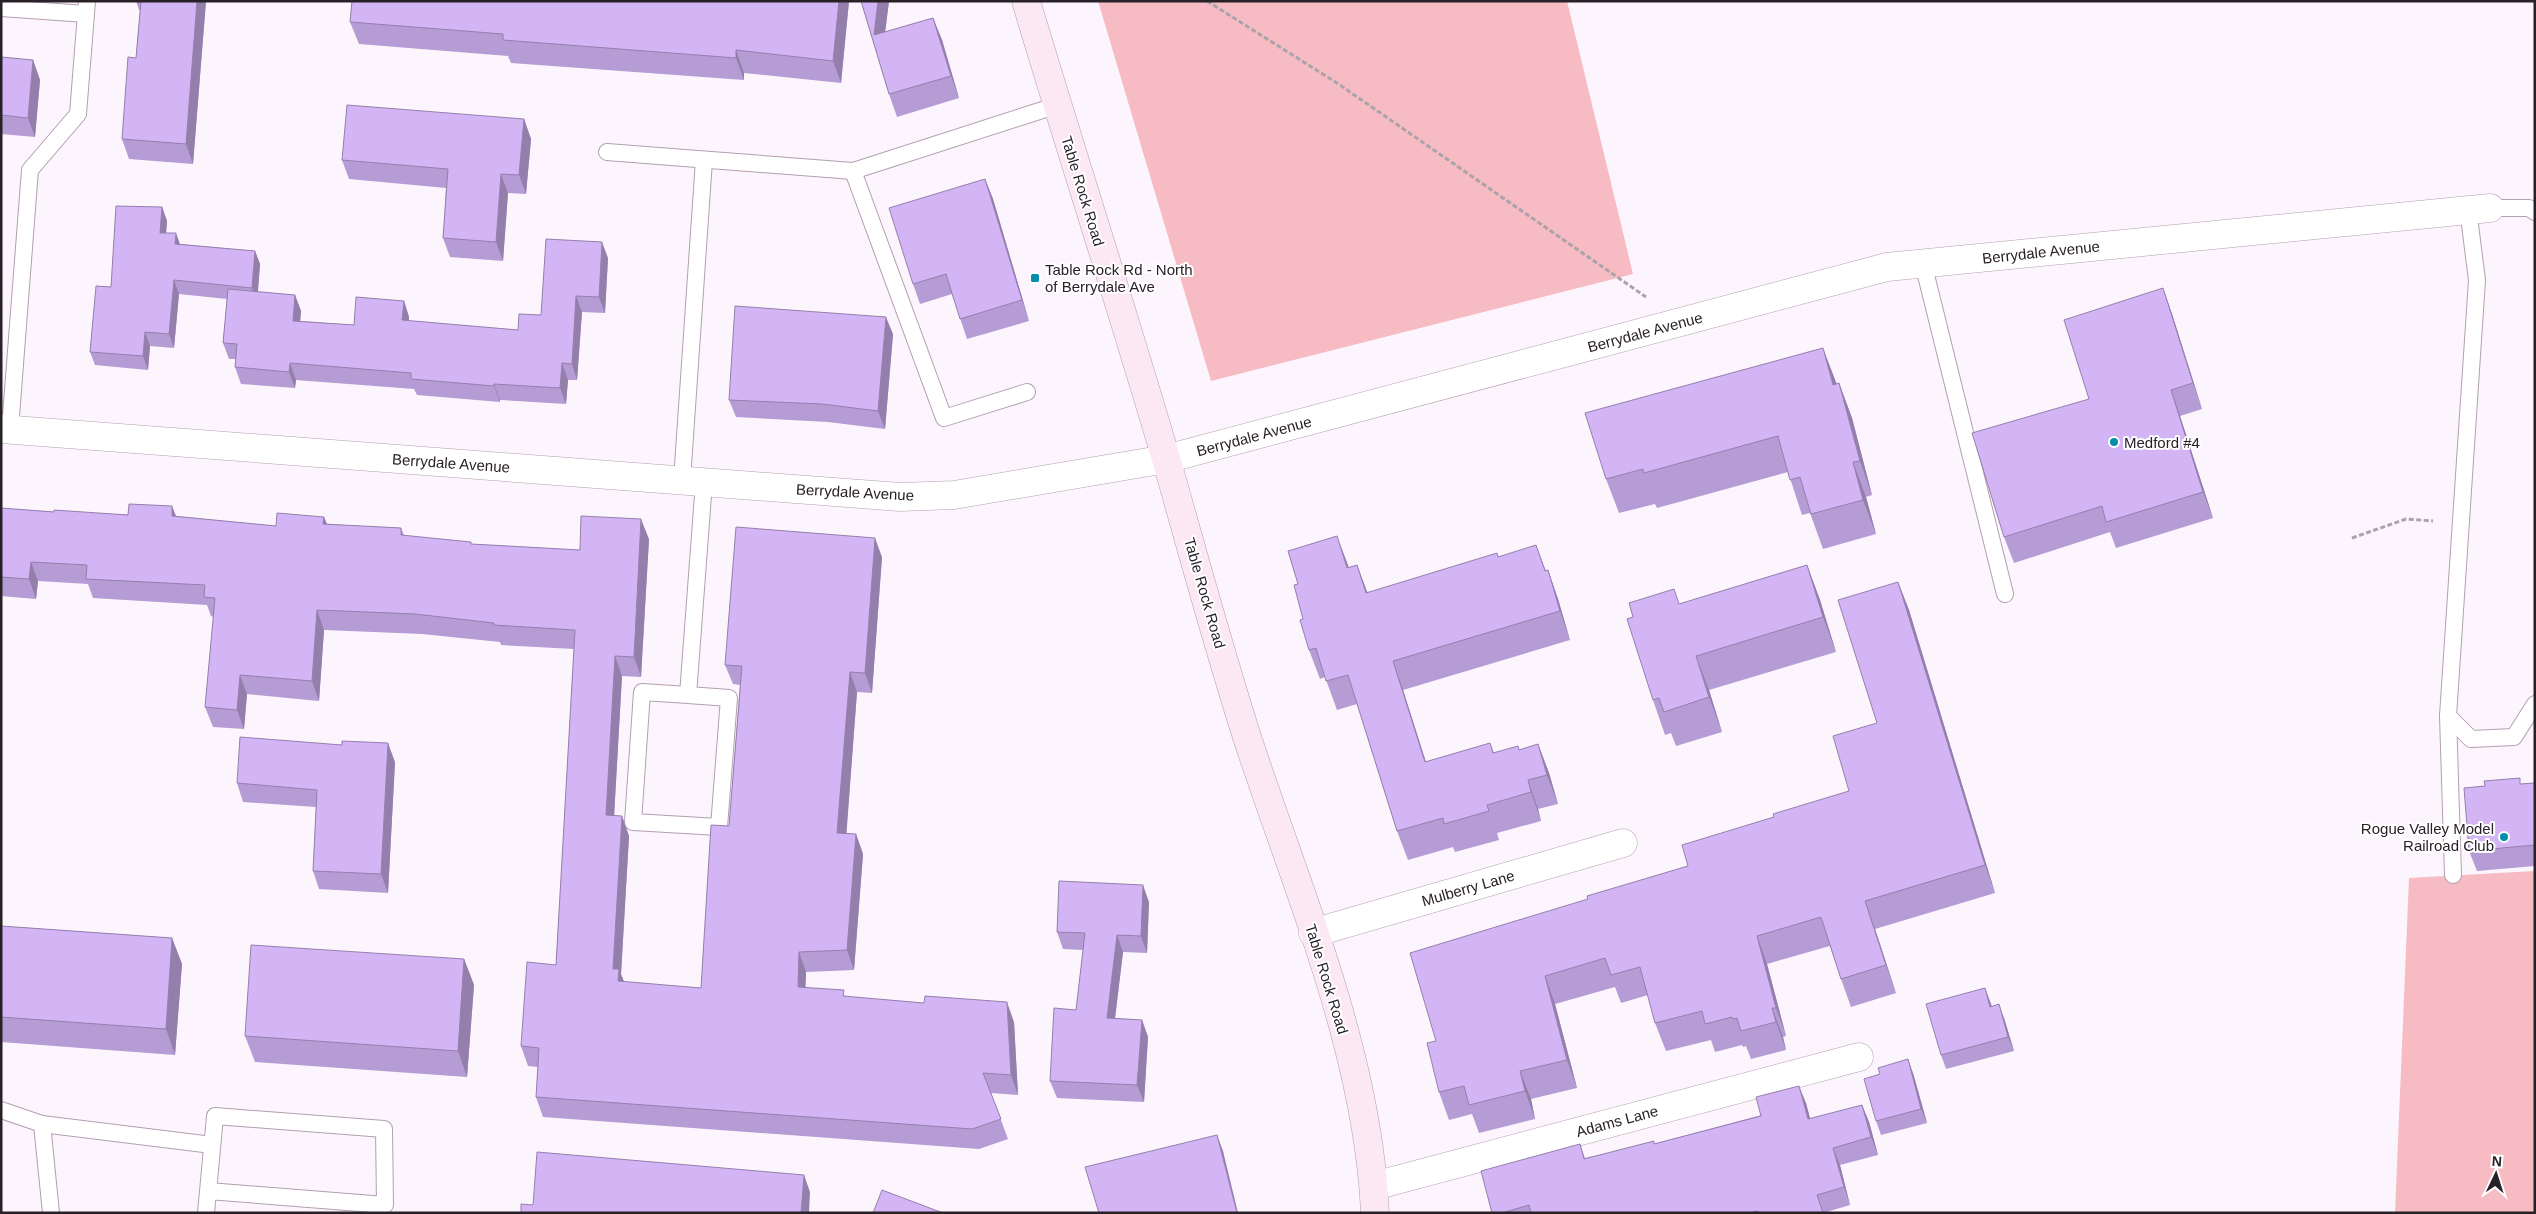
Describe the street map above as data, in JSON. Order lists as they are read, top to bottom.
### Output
{
  "streets": {
    "main road": ["Table Rock Road"],
    "street": ["Berrydale Avenue", "Mulberry Lane", "Adams Lane"]
  },
  "crossings": [
    ["Table Rock Road", "Berrydale Avenue"],
    ["Table Rock Road", "Mulberry Lane"],
    ["Table Rock Road", "Adams Lane"]
  ],
  "places": {
    "transit": ["Table Rock Rd - North of Berrydale Ave"],
    "other": ["Medford #4", "Rogue Valley Model Railroad Club"]
  },
  "north": "top"
}
